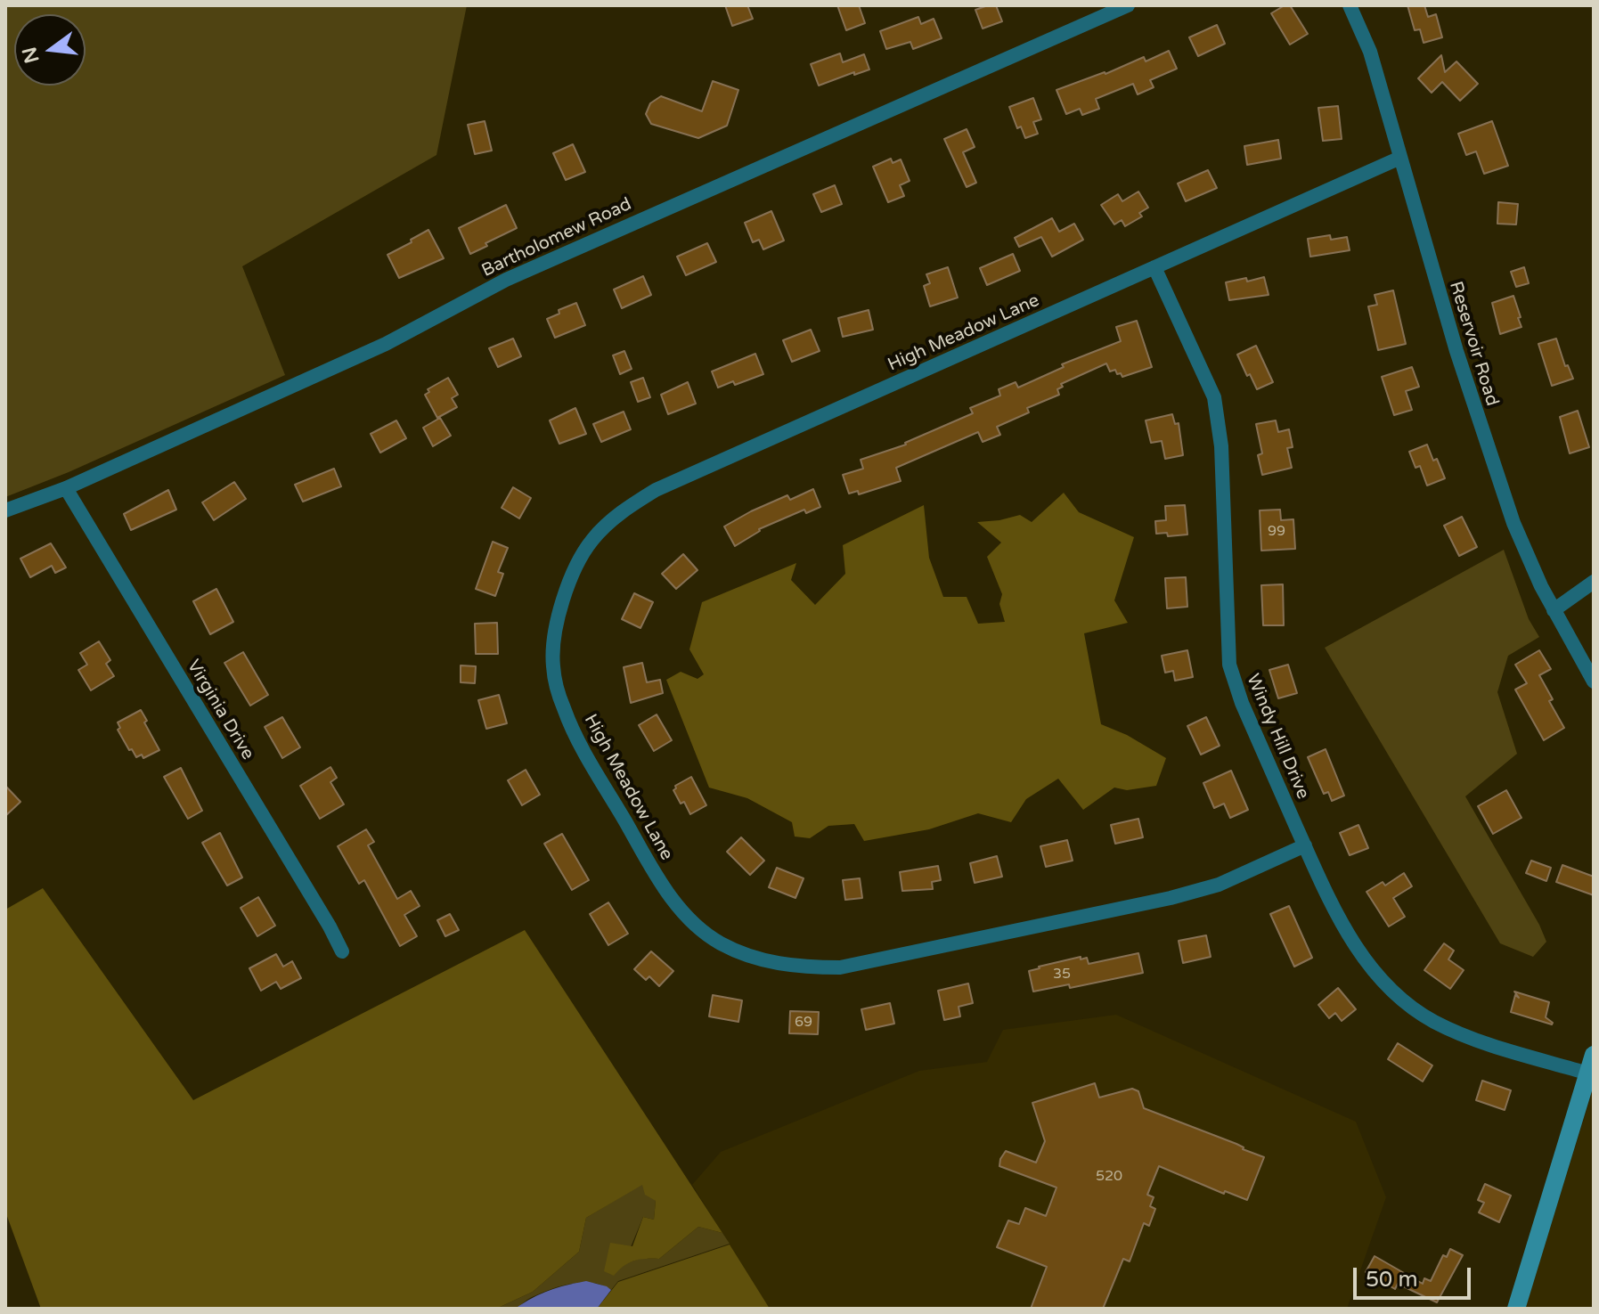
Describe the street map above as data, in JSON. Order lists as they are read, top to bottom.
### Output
{
  "streets": {
    "street": [
      "Bartholomew Road",
      "High Meadow Lane",
      "Reservoir Road",
      "Virginia Drive",
      "Windy Hill Drive"
    ]
  },
  "crossings": [
    ["Bartholomew Road", "Virginia Drive"],
    ["High Meadow Lane", "Reservoir Road"],
    ["High Meadow Lane", "Windy Hill Drive"]
  ],
  "house_numbers": [
    "99",
    "35",
    "69",
    "520"
  ],
  "scale_bar": "50 m",
  "north": "left"
}
